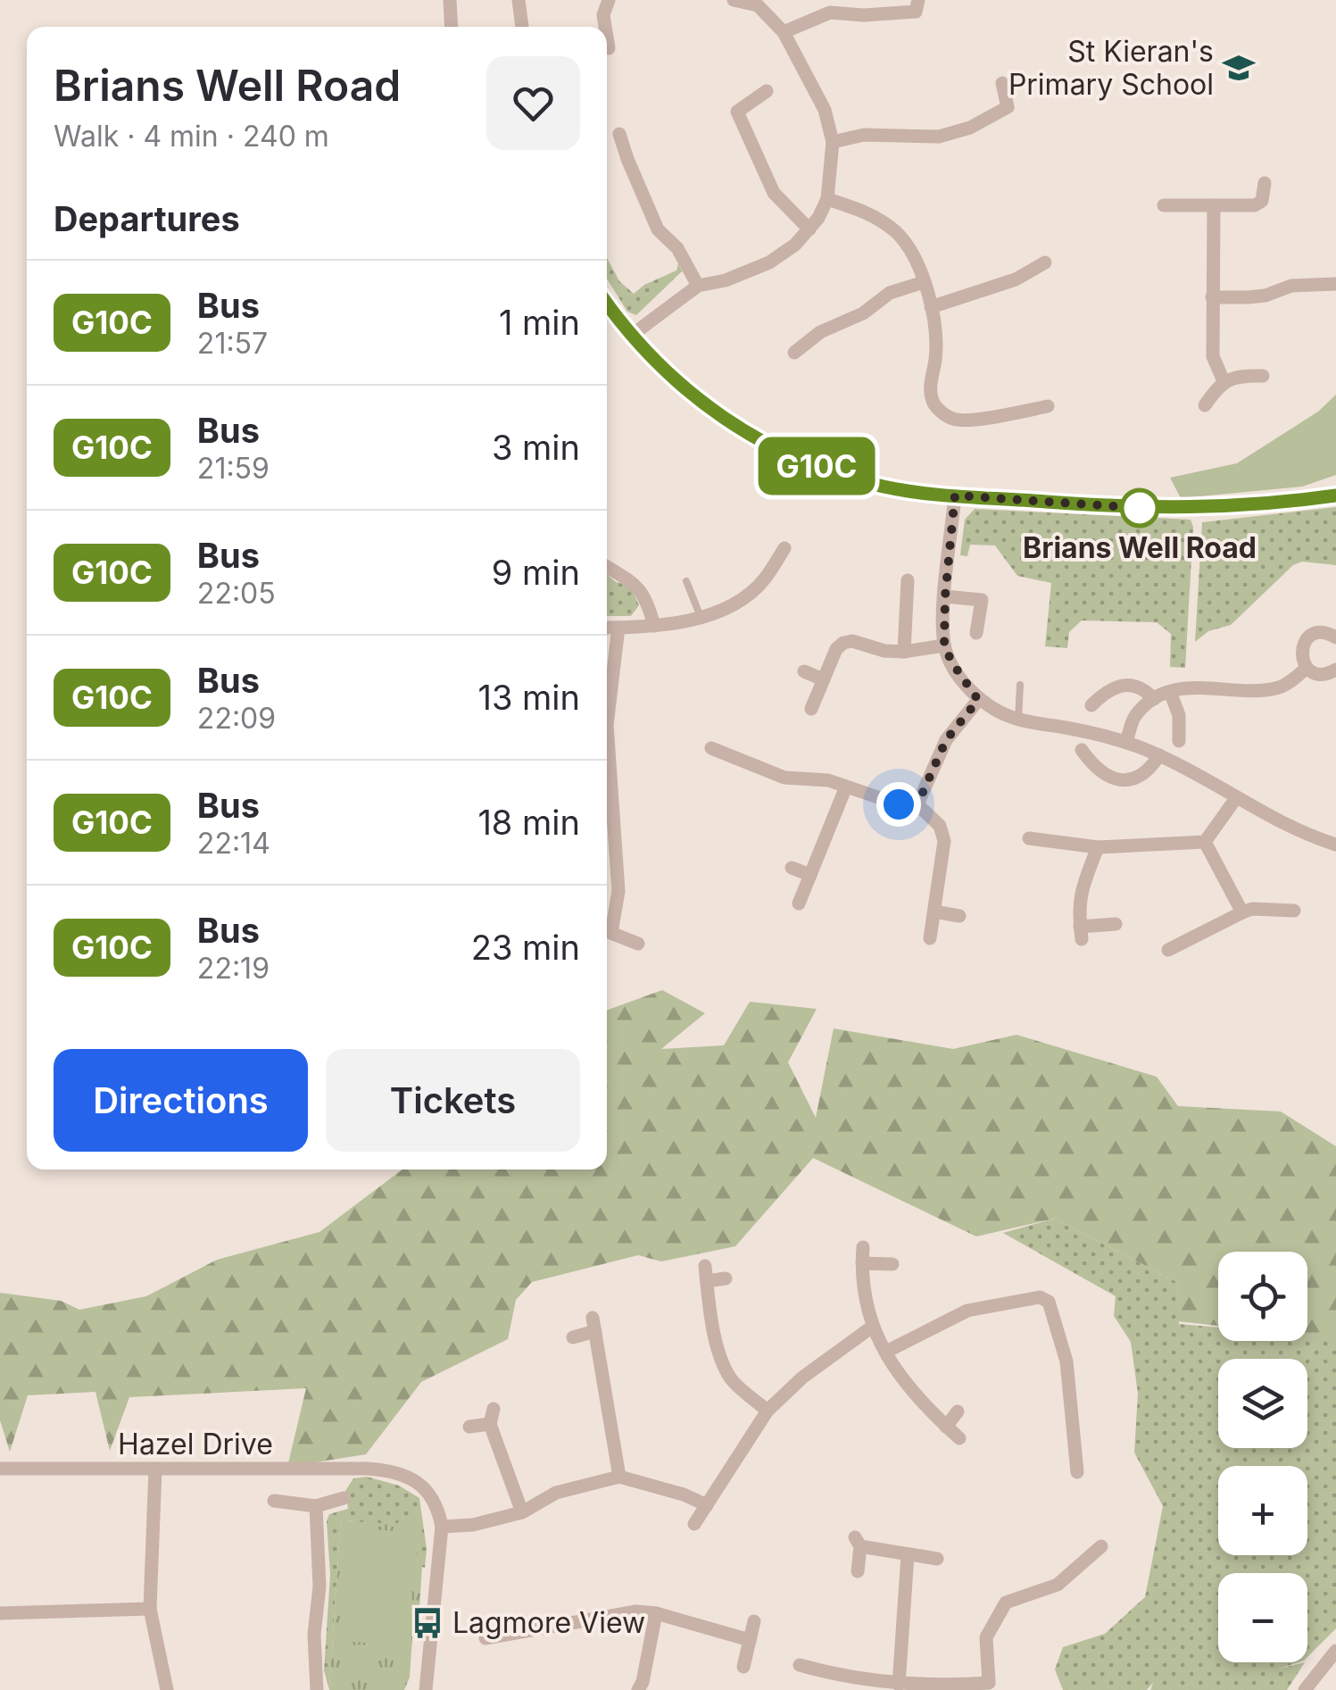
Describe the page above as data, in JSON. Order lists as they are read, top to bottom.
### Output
{
  "streets": {
    "street": ["Hazel Drive"]
  },
  "places": {
    "school or university": ["St Kieran's Primary School"],
    "other": ["Brians Well Road"],
    "bus stop": ["Lagmore View"]
  },
  "lines": ["bus line G10C"],
  "page": {
    "on_map": "G10C",
    "heading": [
      ["Brians Well Road", "Walk · 4 min · 240 m"],
      "Departures"
    ],
    "list": [
      {
        "mark": "G10C",
        "name": "Bus",
        "note": "21:57",
        "value": "1 min"
      },
      {
        "mark": "G10C",
        "name": "Bus",
        "note": "21:59",
        "value": "3 min"
      },
      {
        "mark": "G10C",
        "name": "Bus",
        "note": "22:05",
        "value": "9 min"
      },
      {
        "mark": "G10C",
        "name": "Bus",
        "note": "22:09",
        "value": "13 min"
      },
      {
        "mark": "G10C",
        "name": "Bus",
        "note": "22:14",
        "value": "18 min"
      },
      {
        "mark": "G10C",
        "name": "Bus",
        "note": "22:19",
        "value": "23 min"
      }
    ],
    "buttons": ["Directions", "Tickets"],
    "map_buttons": ["+", "−"]
  }
}
